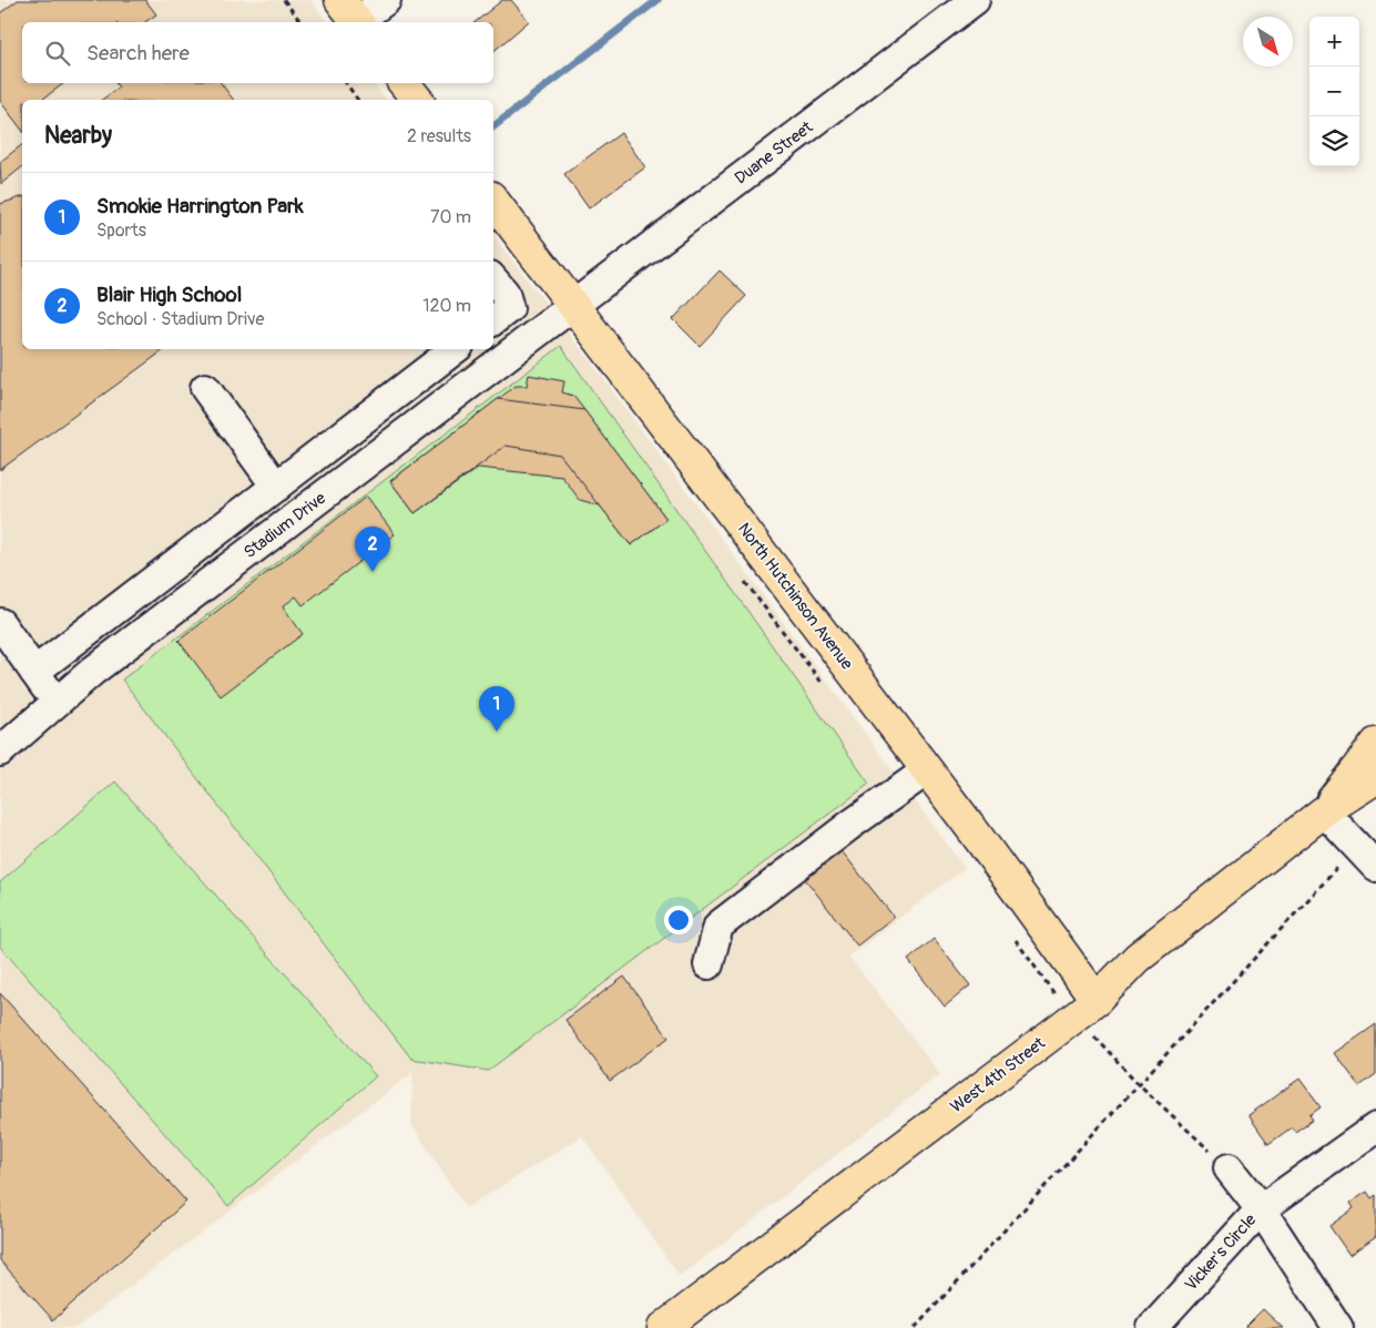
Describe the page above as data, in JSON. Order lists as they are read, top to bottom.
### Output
{
  "streets": {
    "main road": ["North Hutchinson Avenue", "West 4th Street"],
    "street": ["Duane Street", "Stadium Drive", "Vicker's Circle"]
  },
  "crossings": [
    ["Duane Street", "Stadium Drive"],
    ["Duane Street", "North Hutchinson Avenue"],
    ["Stadium Drive", "North Hutchinson Avenue"],
    ["North Hutchinson Avenue", "West 4th Street"]
  ],
  "north": "bottom right",
  "page": {
    "map_buttons": ["+", "−"],
    "search": "Search here",
    "heading": ["Nearby", "2 results"],
    "list": [
      {
        "mark": "1",
        "name": "Smokie Harrington Park",
        "note": "Sports",
        "value": "70 m"
      },
      {
        "mark": "2",
        "name": "Blair High School",
        "note": "School · Stadium Drive",
        "value": "120 m"
      }
    ],
    "pins": ["2", "1"]
  }
}
